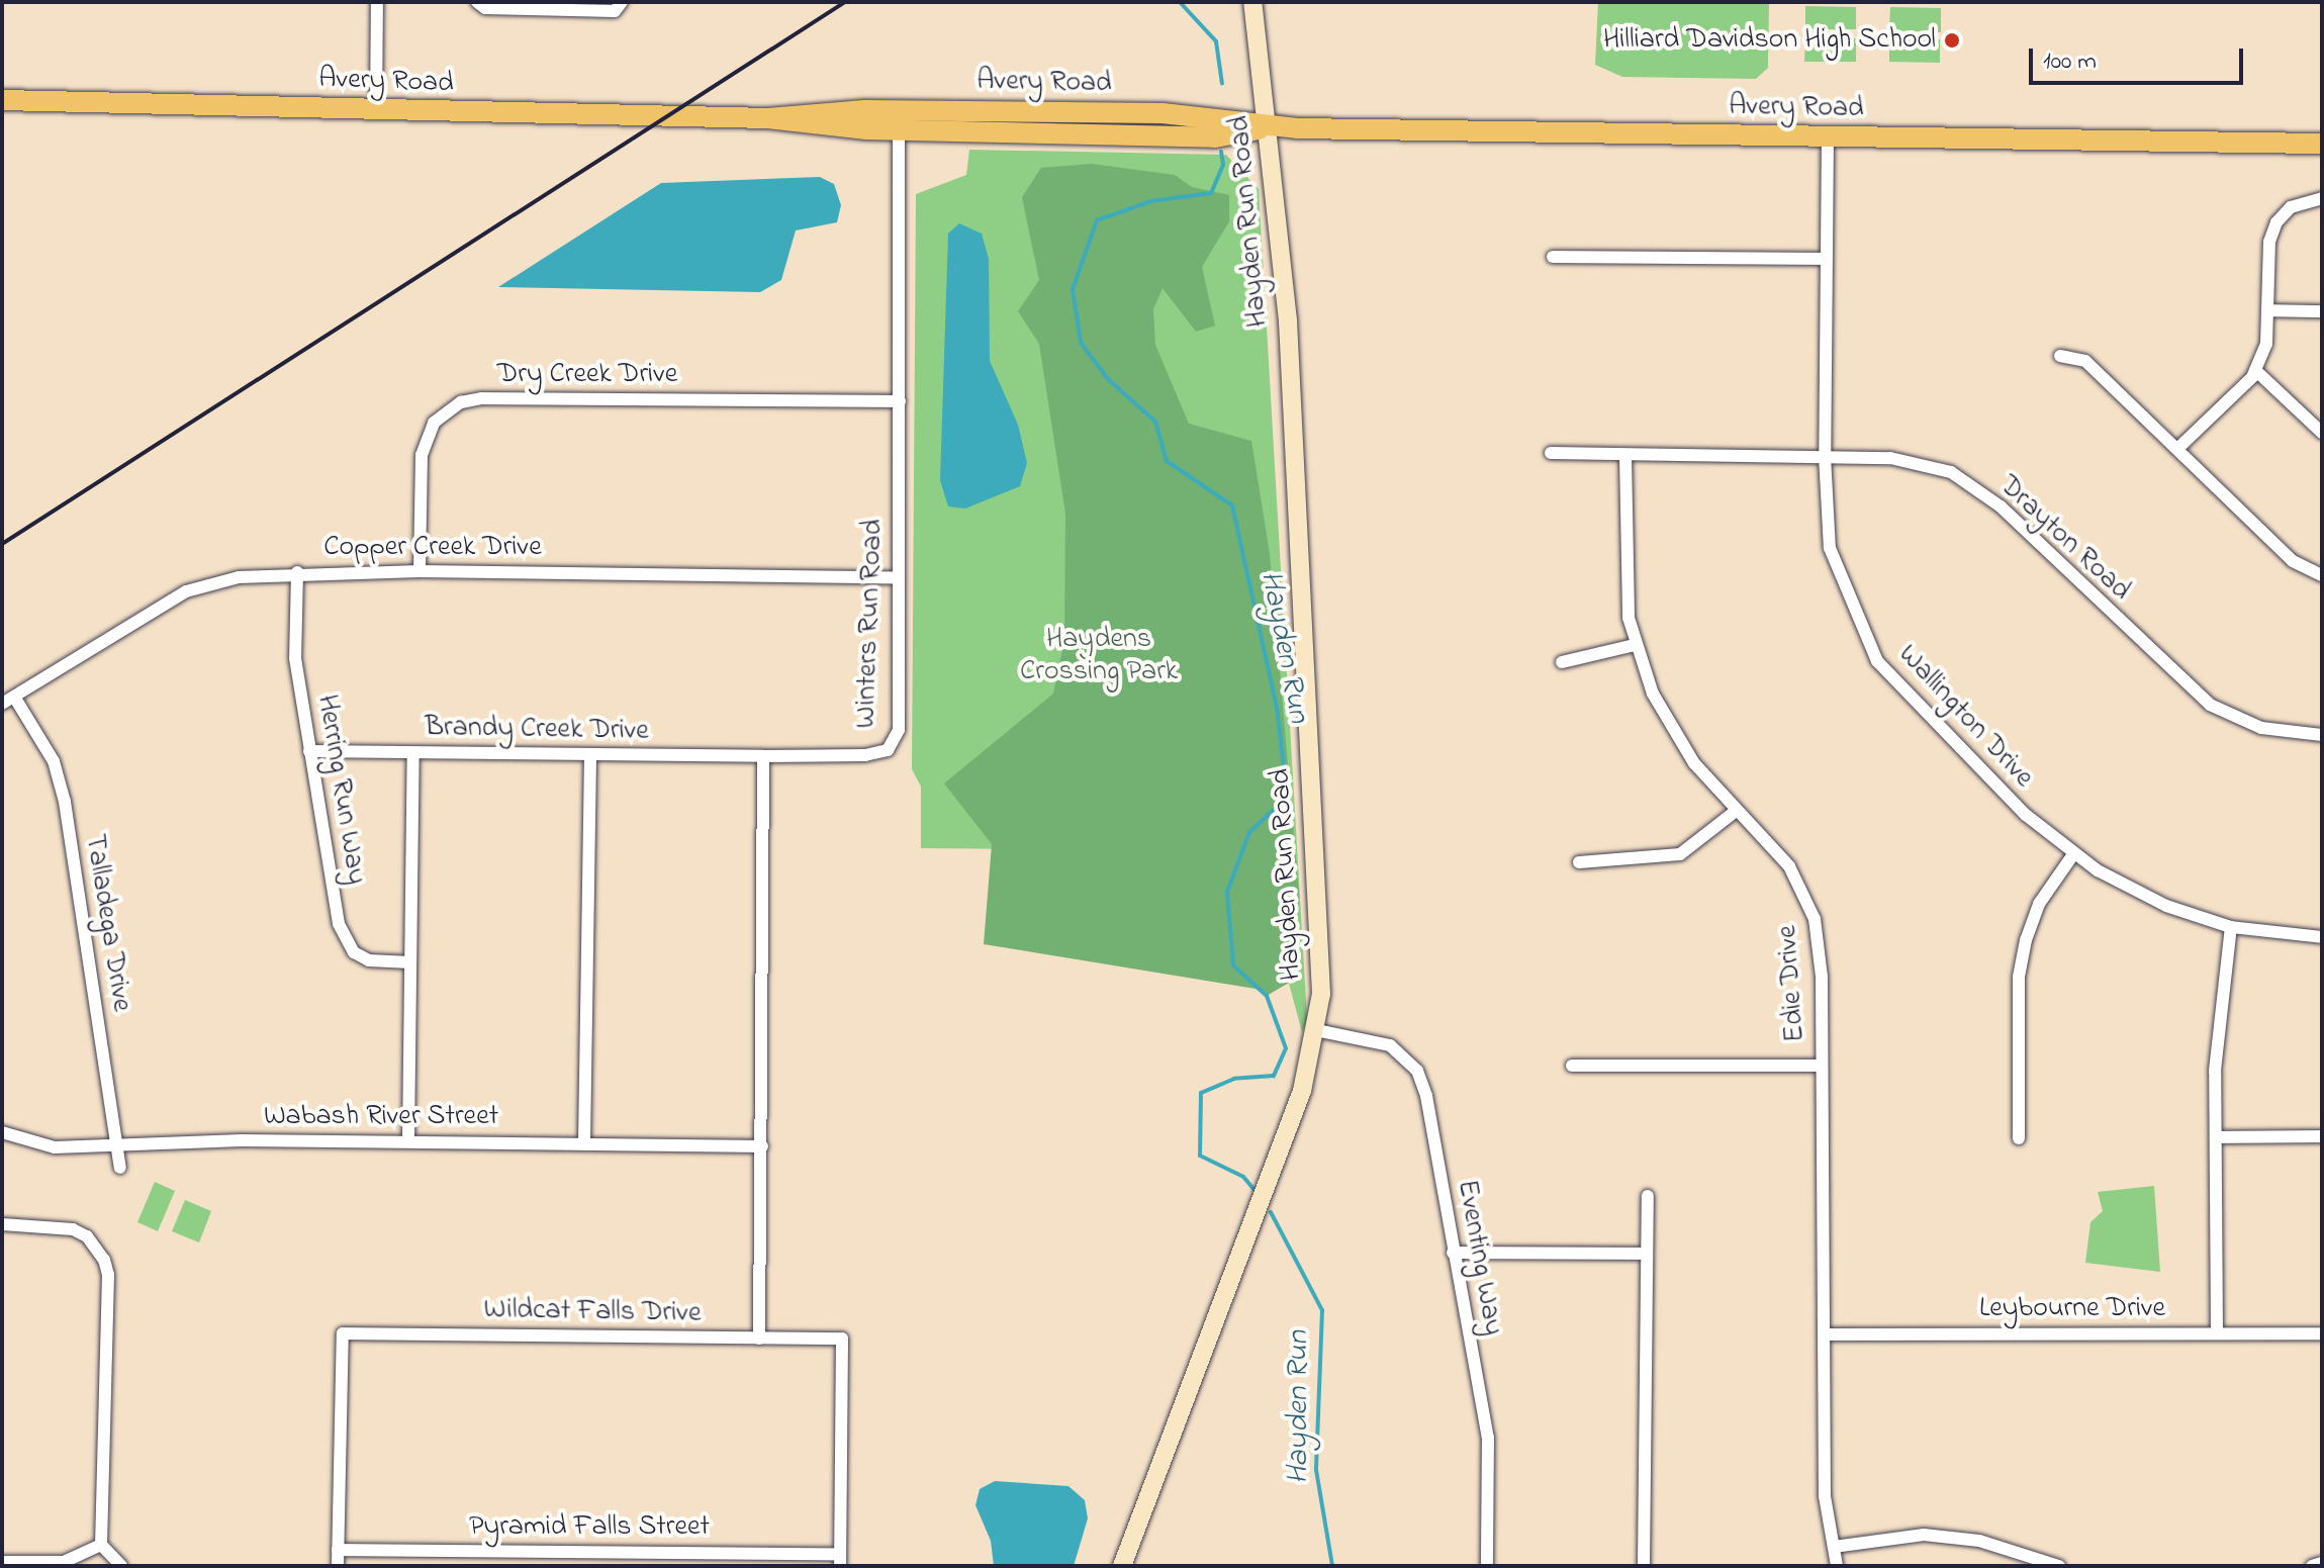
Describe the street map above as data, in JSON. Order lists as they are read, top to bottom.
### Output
{
  "streets": {
    "main road": ["Avery Road", "Hayden Run Road"],
    "street": [
      "Dry Creek Drive",
      "Drayton Road",
      "Copper Creek Drive",
      "Winters Run Road",
      "Wallington Drive",
      "Brandy Creek Drive",
      "Herring Run Way",
      "Talladega Drive",
      "Edie Drive",
      "Wabash River Street",
      "Eventing Way",
      "Leybourne Drive",
      "Wildcat Falls Drive",
      "Pyramid Falls Street"
    ]
  },
  "crossings": [
    ["Avery Road", "Hayden Run Road"],
    ["Avery Road", "Winters Run Road"],
    ["Avery Road", "Wallington Drive"],
    ["Hayden Run Road", "Eventing Way"],
    ["Dry Creek Drive", "Copper Creek Drive"],
    ["Dry Creek Drive", "Winters Run Road"],
    ["Drayton Road", "Wallington Drive"],
    ["Drayton Road", "Edie Drive"],
    ["Copper Creek Drive", "Winters Run Road"],
    ["Copper Creek Drive", "Herring Run Way"],
    ["Copper Creek Drive", "Talladega Drive"],
    ["Winters Run Road", "Brandy Creek Drive"],
    ["Brandy Creek Drive", "Herring Run Way"],
    ["Talladega Drive", "Wabash River Street"],
    ["Edie Drive", "Leybourne Drive"],
    ["Wildcat Falls Drive", "Pyramid Falls Street"]
  ],
  "water": ["Hayden Run"],
  "parks": ["Haydens Crossing Park"],
  "places": ["Hilliard Davidson High School"],
  "scale_bar": "100 m"
}
